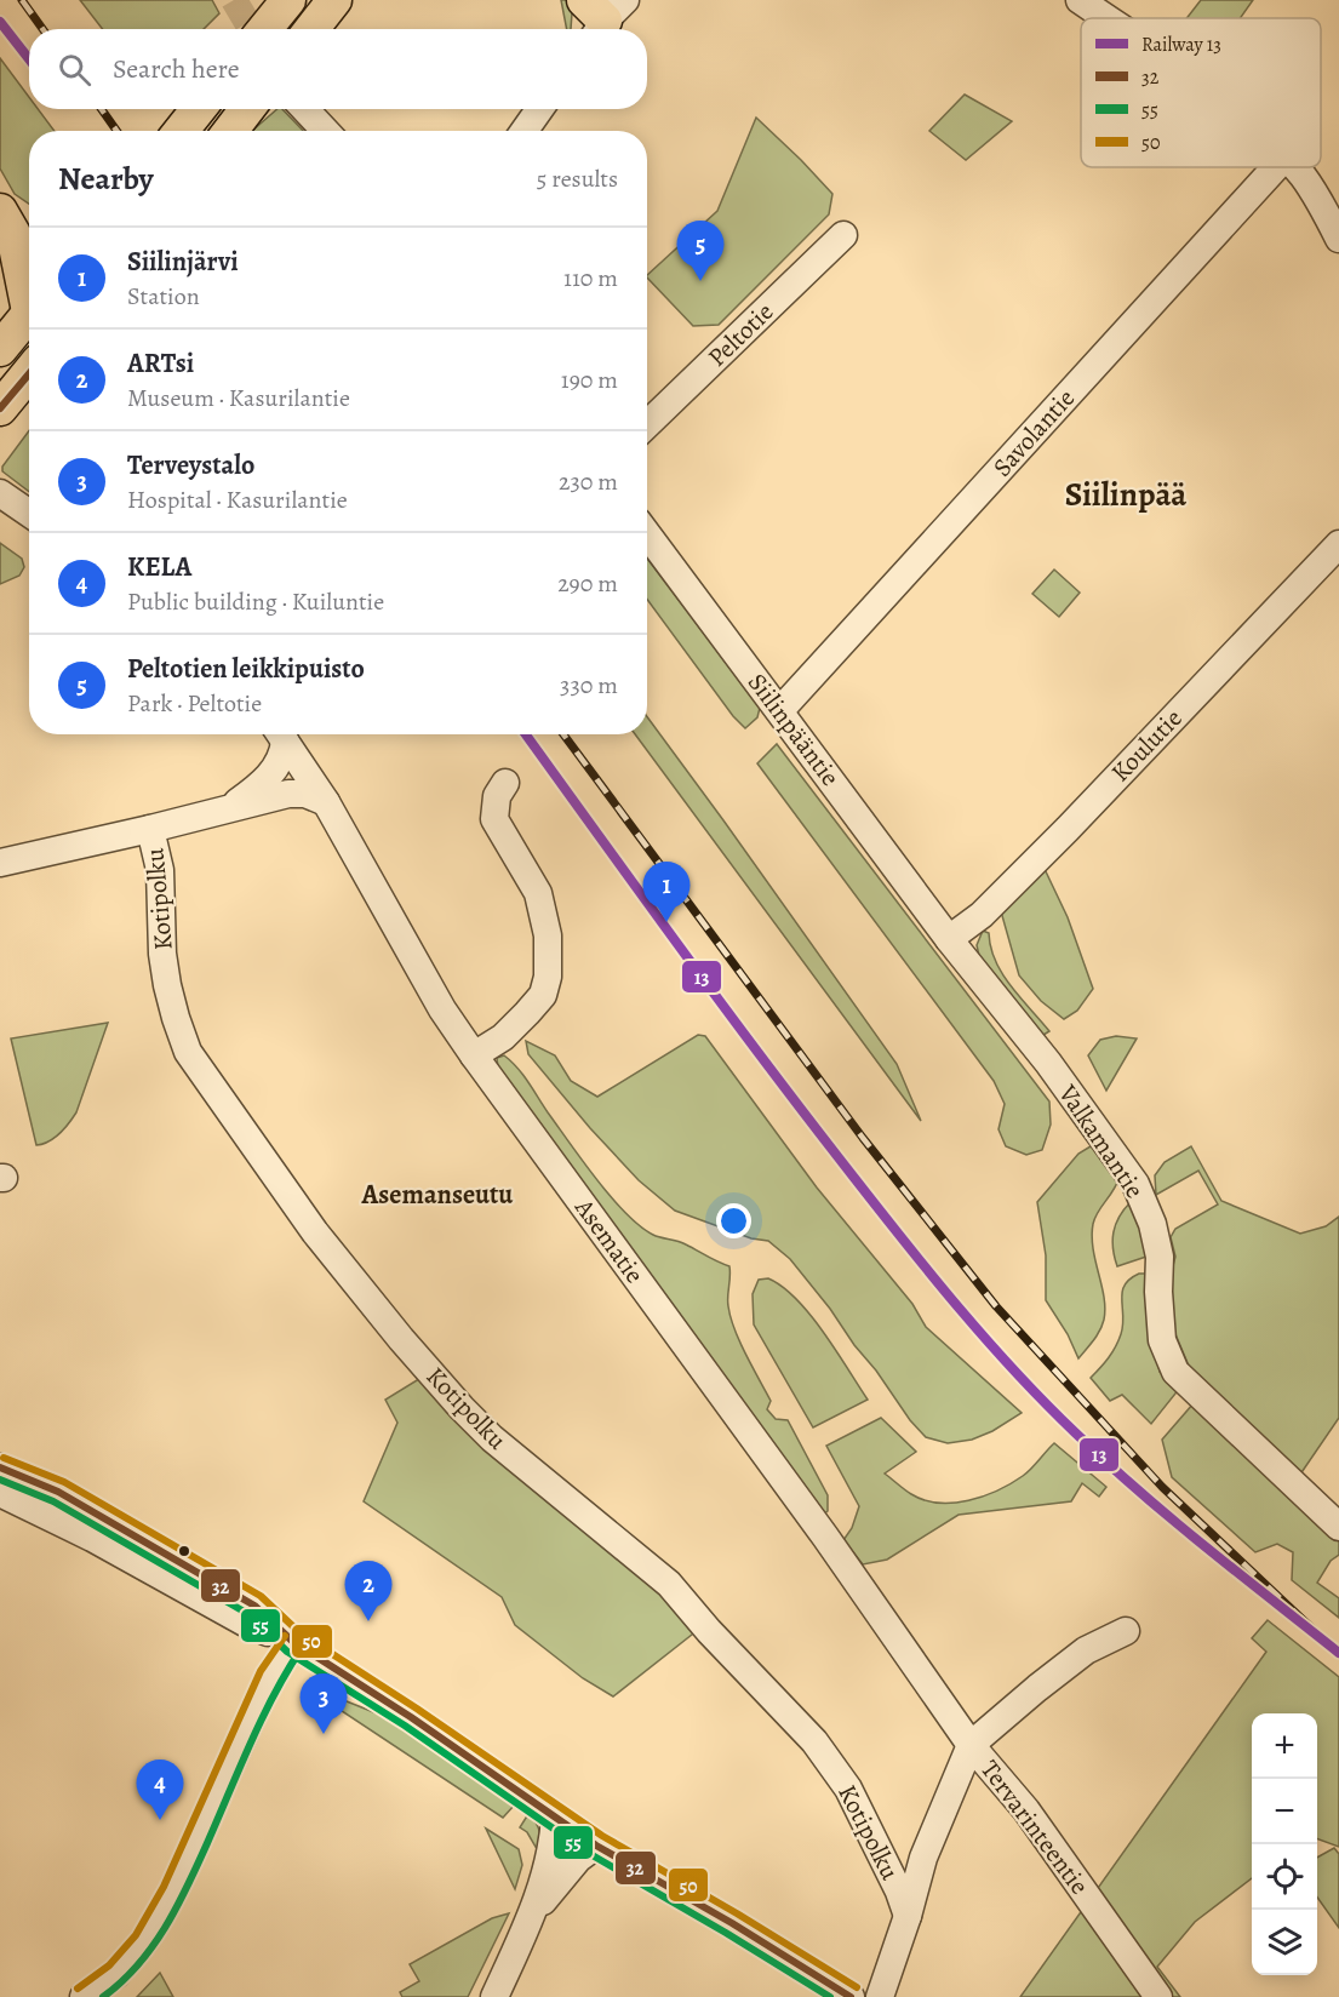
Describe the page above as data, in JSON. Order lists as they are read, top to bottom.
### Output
{
  "streets": {
    "street": [
      "Peltotie",
      "Savolantie",
      "Siilinpääntie",
      "Koulutie",
      "Kotipolku",
      "Valkamantie",
      "Asematie",
      "Tervarinteentie"
    ]
  },
  "crossings": [
    ["Savolantie", "Siilinpääntie"],
    ["Siilinpääntie", "Koulutie"],
    ["Siilinpääntie", "Valkamantie"],
    ["Koulutie", "Valkamantie"],
    ["Asematie", "Tervarinteentie"]
  ],
  "districts": ["Siilinpää", "Asemanseutu"],
  "lines": [
    "rail line 13",
    "transit line 32",
    "transit line 50",
    "transit line 55"
  ],
  "legend": [
    "Railway 13",
    "32",
    "55",
    "50"
  ],
  "page": {
    "search": "Search here",
    "heading": ["Nearby", "5 results"],
    "pins": [
      "5",
      "1",
      "2",
      "3",
      "4"
    ],
    "list": [
      {
        "mark": "1",
        "name": "Siilinjärvi",
        "note": "Station",
        "value": "110 m"
      },
      {
        "mark": "2",
        "name": "ARTsi",
        "note": "Museum · Kasurilantie",
        "value": "190 m"
      },
      {
        "mark": "3",
        "name": "Terveystalo",
        "note": "Hospital · Kasurilantie",
        "value": "230 m"
      },
      {
        "mark": "4",
        "name": "KELA",
        "note": "Public building · Kuiluntie",
        "value": "290 m"
      },
      {
        "mark": "5",
        "name": "Peltotien leikkipuisto",
        "note": "Park · Peltotie",
        "value": "330 m"
      }
    ],
    "map_buttons": ["+", "−"]
  }
}
